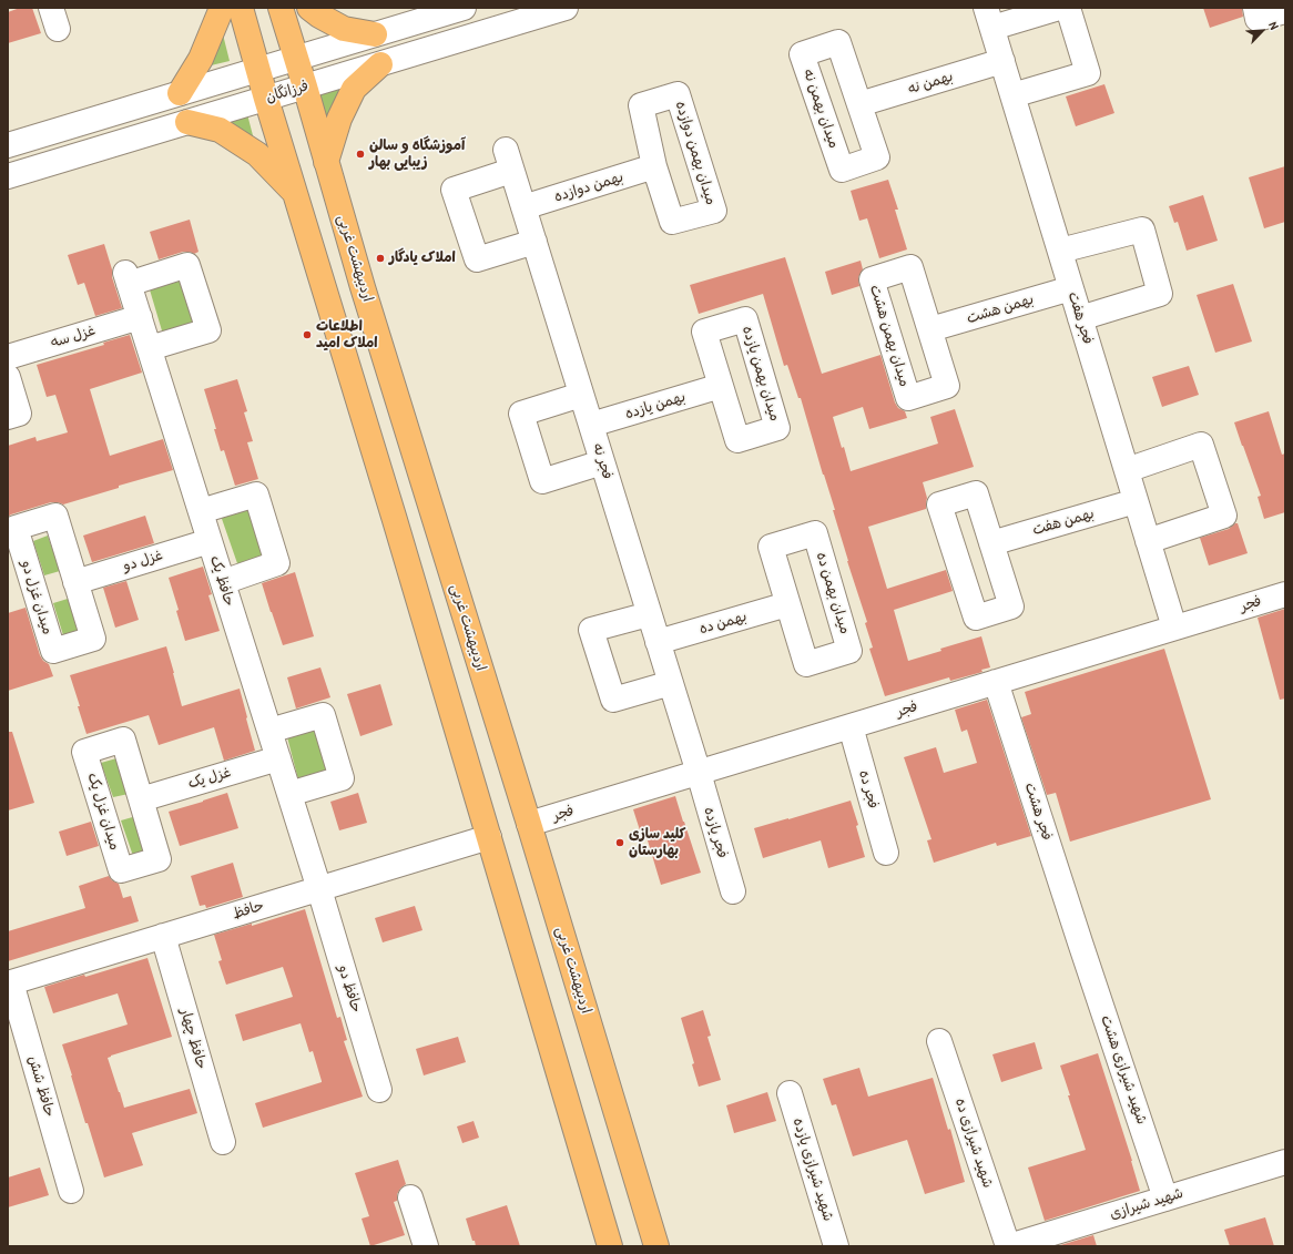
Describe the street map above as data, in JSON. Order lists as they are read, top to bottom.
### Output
{
  "streets": {
    "main road": ["اردیبهشت غربی"],
    "street": [
      "بهمن نه",
      "فرزانگان",
      "میدان بهمن نه",
      "میدان بهمن دوازده",
      "بهمن دوازده",
      "بهمن هشت",
      "فجر هفت",
      "میدان بهمن هشت",
      "غزل سه",
      "میدان بهمن یازده",
      "بهمن یازده",
      "فجر نه",
      "بهمن هفت",
      "غزل دو",
      "حافظ یک",
      "میدان بهمن ده",
      "میدان غزل دو",
      "فجر",
      "بهمن ده",
      "غزل یک",
      "فجر ده",
      "میدان غزل یک",
      "فجر هشت",
      "فجر یازده",
      "حافظ",
      "حافظ دو",
      "حافظ چهار",
      "شهید شیرازی هشت",
      "حافظ شش",
      "شهید شیرازی ده",
      "شهید شیرازی یازده",
      "شهید شیرازی"
    ]
  },
  "crossings": [
    ["بهمن نه", "میدان بهمن نه"],
    ["بهمن نه", "فجر هفت"],
    ["فرزانگان", "اردیبهشت غربی"],
    ["میدان بهمن دوازده", "بهمن دوازده"],
    ["بهمن دوازده", "فجر نه"],
    ["اردیبهشت غربی", "فجر"],
    ["بهمن هشت", "فجر هفت"],
    ["بهمن هشت", "میدان بهمن هشت"],
    ["فجر هفت", "بهمن هفت"],
    ["فجر هفت", "فجر"],
    ["غزل سه", "حافظ یک"],
    ["میدان بهمن یازده", "بهمن یازده"],
    ["بهمن یازده", "فجر نه"],
    ["فجر نه", "فجر"],
    ["فجر نه", "بهمن ده"],
    ["فجر نه", "فجر یازده"],
    ["غزل دو", "حافظ یک"],
    ["غزل دو", "میدان غزل دو"],
    ["حافظ یک", "غزل یک"],
    ["حافظ یک", "حافظ"],
    ["حافظ یک", "حافظ دو"],
    ["میدان بهمن ده", "بهمن ده"],
    ["فجر", "فجر ده"],
    ["فجر", "فجر هشت"],
    ["فجر", "فجر یازده"],
    ["غزل یک", "میدان غزل یک"],
    ["فجر هشت", "شهید شیرازی هشت"],
    ["حافظ", "حافظ دو"],
    ["حافظ", "حافظ چهار"],
    ["حافظ", "حافظ شش"],
    ["شهید شیرازی هشت", "شهید شیرازی"],
    ["شهید شیرازی ده", "شهید شیرازی"]
  ],
  "places": [
    "آموزشگاه و سالن زیبایی بهار",
    "املاک یادگار",
    "اطلاعات املاک امید",
    "کلید سازی بهارستان"
  ],
  "north": "top right"
}
